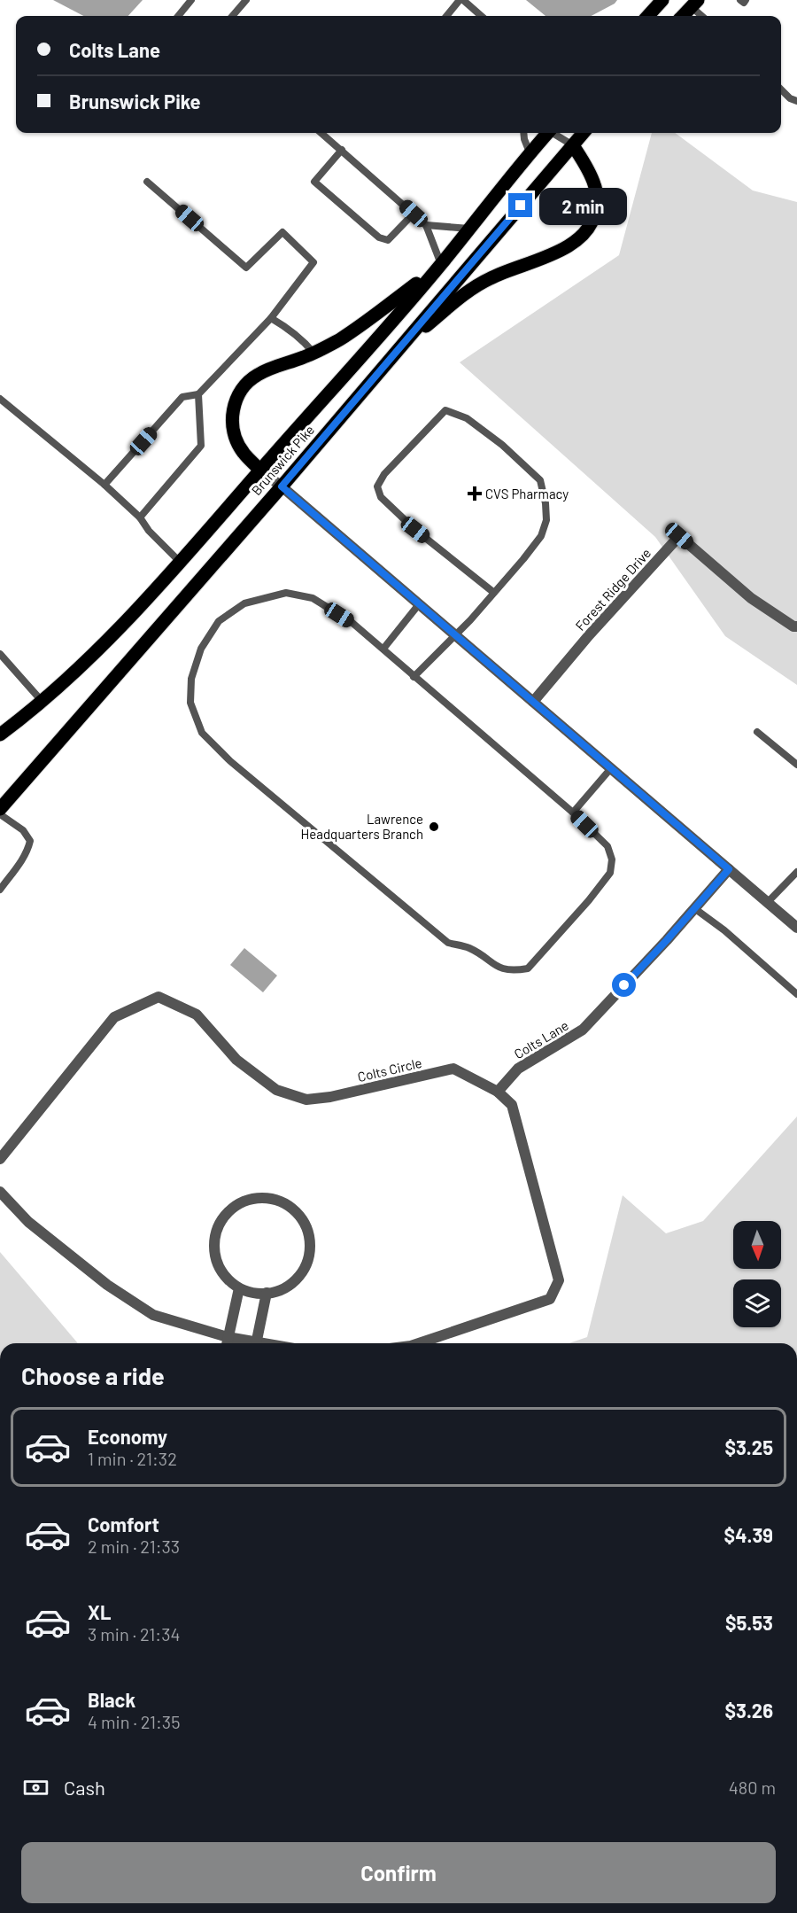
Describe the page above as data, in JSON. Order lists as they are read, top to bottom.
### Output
{
  "streets": {
    "main road": ["Brunswick Pike"],
    "street": ["Forest Ridge Drive", "Colts Lane", "Colts Circle"]
  },
  "crossings": [
    ["Colts Lane", "Colts Circle"]
  ],
  "places": {
    "health": ["CVS Pharmacy"],
    "other": ["Lawrence Headquarters Branch"]
  },
  "north": "bottom",
  "page": {
    "banner": ["Colts Lane", "Brunswick Pike"],
    "bubble": "2 min",
    "heading": "Choose a ride",
    "list": [
      {
        "name": "Economy",
        "note": "1 min · 21:32",
        "value": "$3.25"
      },
      {
        "name": "Comfort",
        "note": "2 min · 21:33",
        "value": "$4.39"
      },
      {
        "name": "XL",
        "note": "3 min · 21:34",
        "value": "$5.53"
      },
      {
        "name": "Black",
        "note": "4 min · 21:35",
        "value": "$3.26"
      }
    ],
    "pay": ["Cash", "480 m"],
    "buttons": "Confirm"
  }
}
